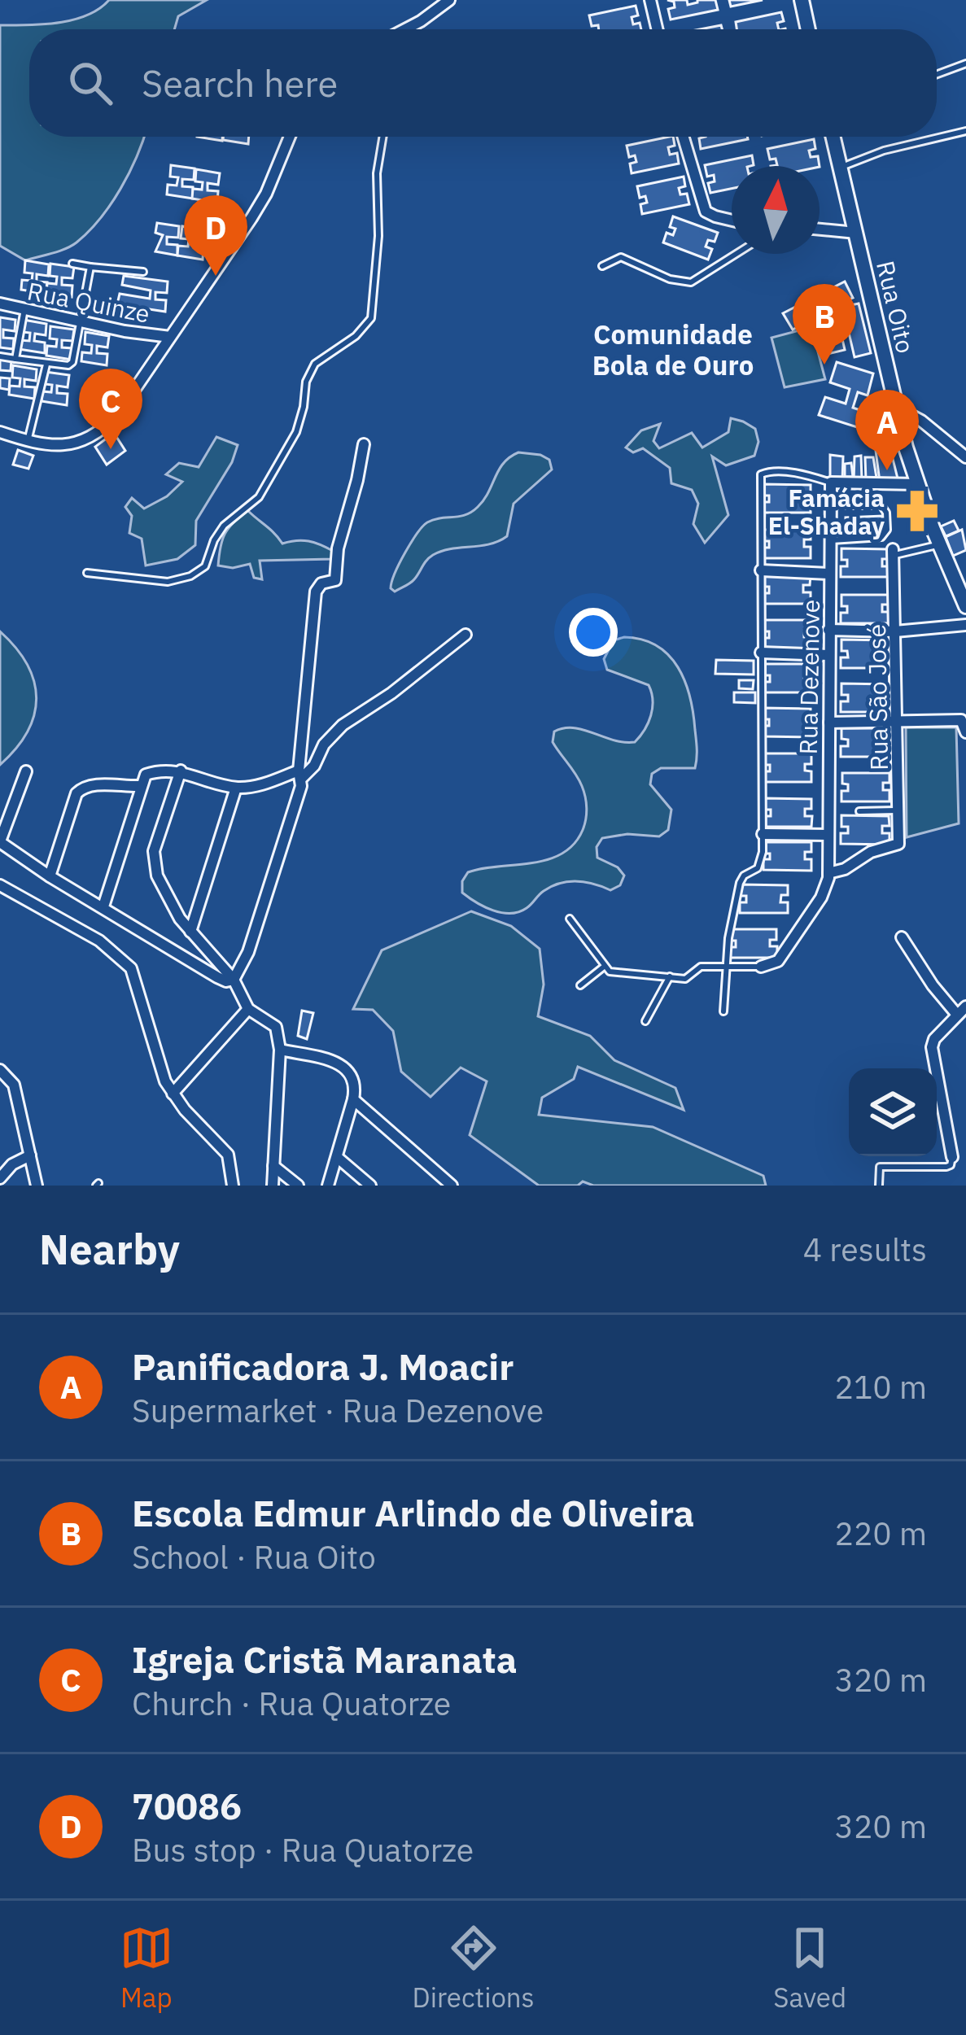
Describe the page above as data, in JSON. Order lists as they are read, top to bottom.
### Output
{
  "streets": {
    "street": [
      "Rua Quinze",
      "Rua Oito",
      "Rua Dezenove",
      "Rua São José"
    ]
  },
  "crossings": [
    ["Rua Dezenove", "Rua São José"]
  ],
  "districts": ["Comunidade Bola de Ouro"],
  "places": {
    "pharmacy": ["Famácia El-Shaday"]
  },
  "north": "top",
  "page": {
    "search": "Search here",
    "pins": [
      "D",
      "B",
      "C",
      "A"
    ],
    "heading": ["Nearby", "4 results"],
    "list": [
      {
        "mark": "A",
        "name": "Panificadora J. Moacir",
        "note": "Supermarket · Rua Dezenove",
        "value": "210 m"
      },
      {
        "mark": "B",
        "name": "Escola Edmur Arlindo de Oliveira",
        "note": "School · Rua Oito",
        "value": "220 m"
      },
      {
        "mark": "C",
        "name": "Igreja Cristã Maranata",
        "note": "Church · Rua Quatorze",
        "value": "320 m"
      },
      {
        "mark": "D",
        "name": "70086",
        "note": "Bus stop · Rua Quatorze",
        "value": "320 m"
      }
    ],
    "nav": ["Map", "Directions", "Saved"]
  }
}
